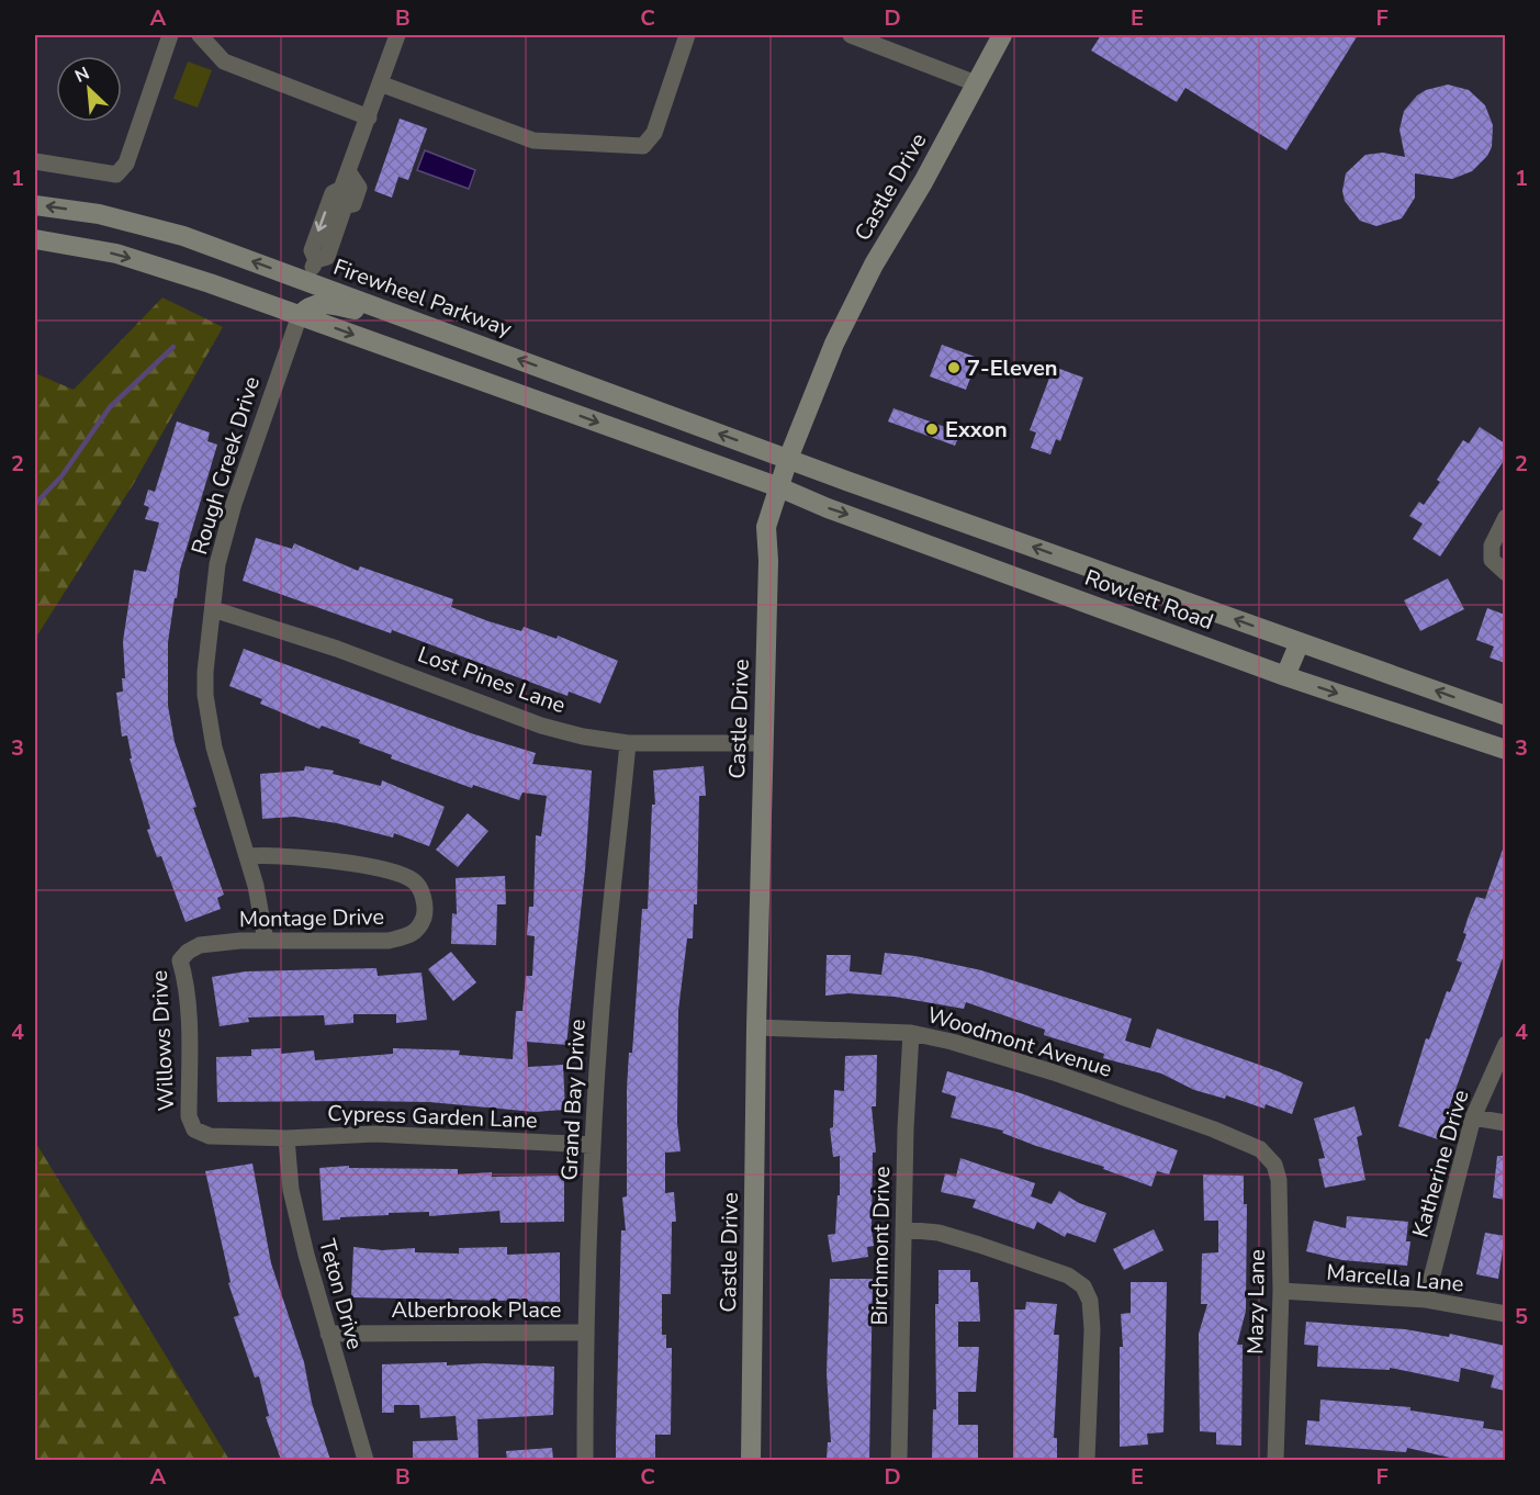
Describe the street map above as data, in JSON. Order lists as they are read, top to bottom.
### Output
{
  "streets": {
    "main road": ["Castle Drive", "Firewheel Parkway", "Rowlett Road"],
    "street": [
      "Rough Creek Drive",
      "Lost Pines Lane",
      "Montage Drive",
      "Willows Drive",
      "Woodmont Avenue",
      "Grand Bay Drive",
      "Cypress Garden Lane",
      "Katherine Drive",
      "Birchmont Drive",
      "Marcella Lane",
      "Teton Drive",
      "Mazy Lane",
      "Alberbrook Place"
    ]
  },
  "crossings": [
    ["Castle Drive", "Firewheel Parkway"],
    ["Castle Drive", "Rowlett Road"],
    ["Castle Drive", "Lost Pines Lane"],
    ["Castle Drive", "Woodmont Avenue"],
    ["Firewheel Parkway", "Rowlett Road"],
    ["Rough Creek Drive", "Lost Pines Lane"],
    ["Rough Creek Drive", "Montage Drive"],
    ["Lost Pines Lane", "Grand Bay Drive"],
    ["Montage Drive", "Willows Drive"],
    ["Willows Drive", "Cypress Garden Lane"],
    ["Woodmont Avenue", "Birchmont Drive"],
    ["Woodmont Avenue", "Mazy Lane"],
    ["Grand Bay Drive", "Cypress Garden Lane"],
    ["Grand Bay Drive", "Alberbrook Place"],
    ["Cypress Garden Lane", "Teton Drive"],
    ["Katherine Drive", "Marcella Lane"],
    ["Marcella Lane", "Mazy Lane"],
    ["Teton Drive", "Alberbrook Place"]
  ],
  "places": ["7-Eleven", "Exxon"],
  "north": "top left",
  "grid": {
    "columns": [
      "A",
      "B",
      "C",
      "D",
      "E",
      "F"
    ],
    "rows": [
      "1",
      "2",
      "3",
      "4",
      "5"
    ]
  }
}
